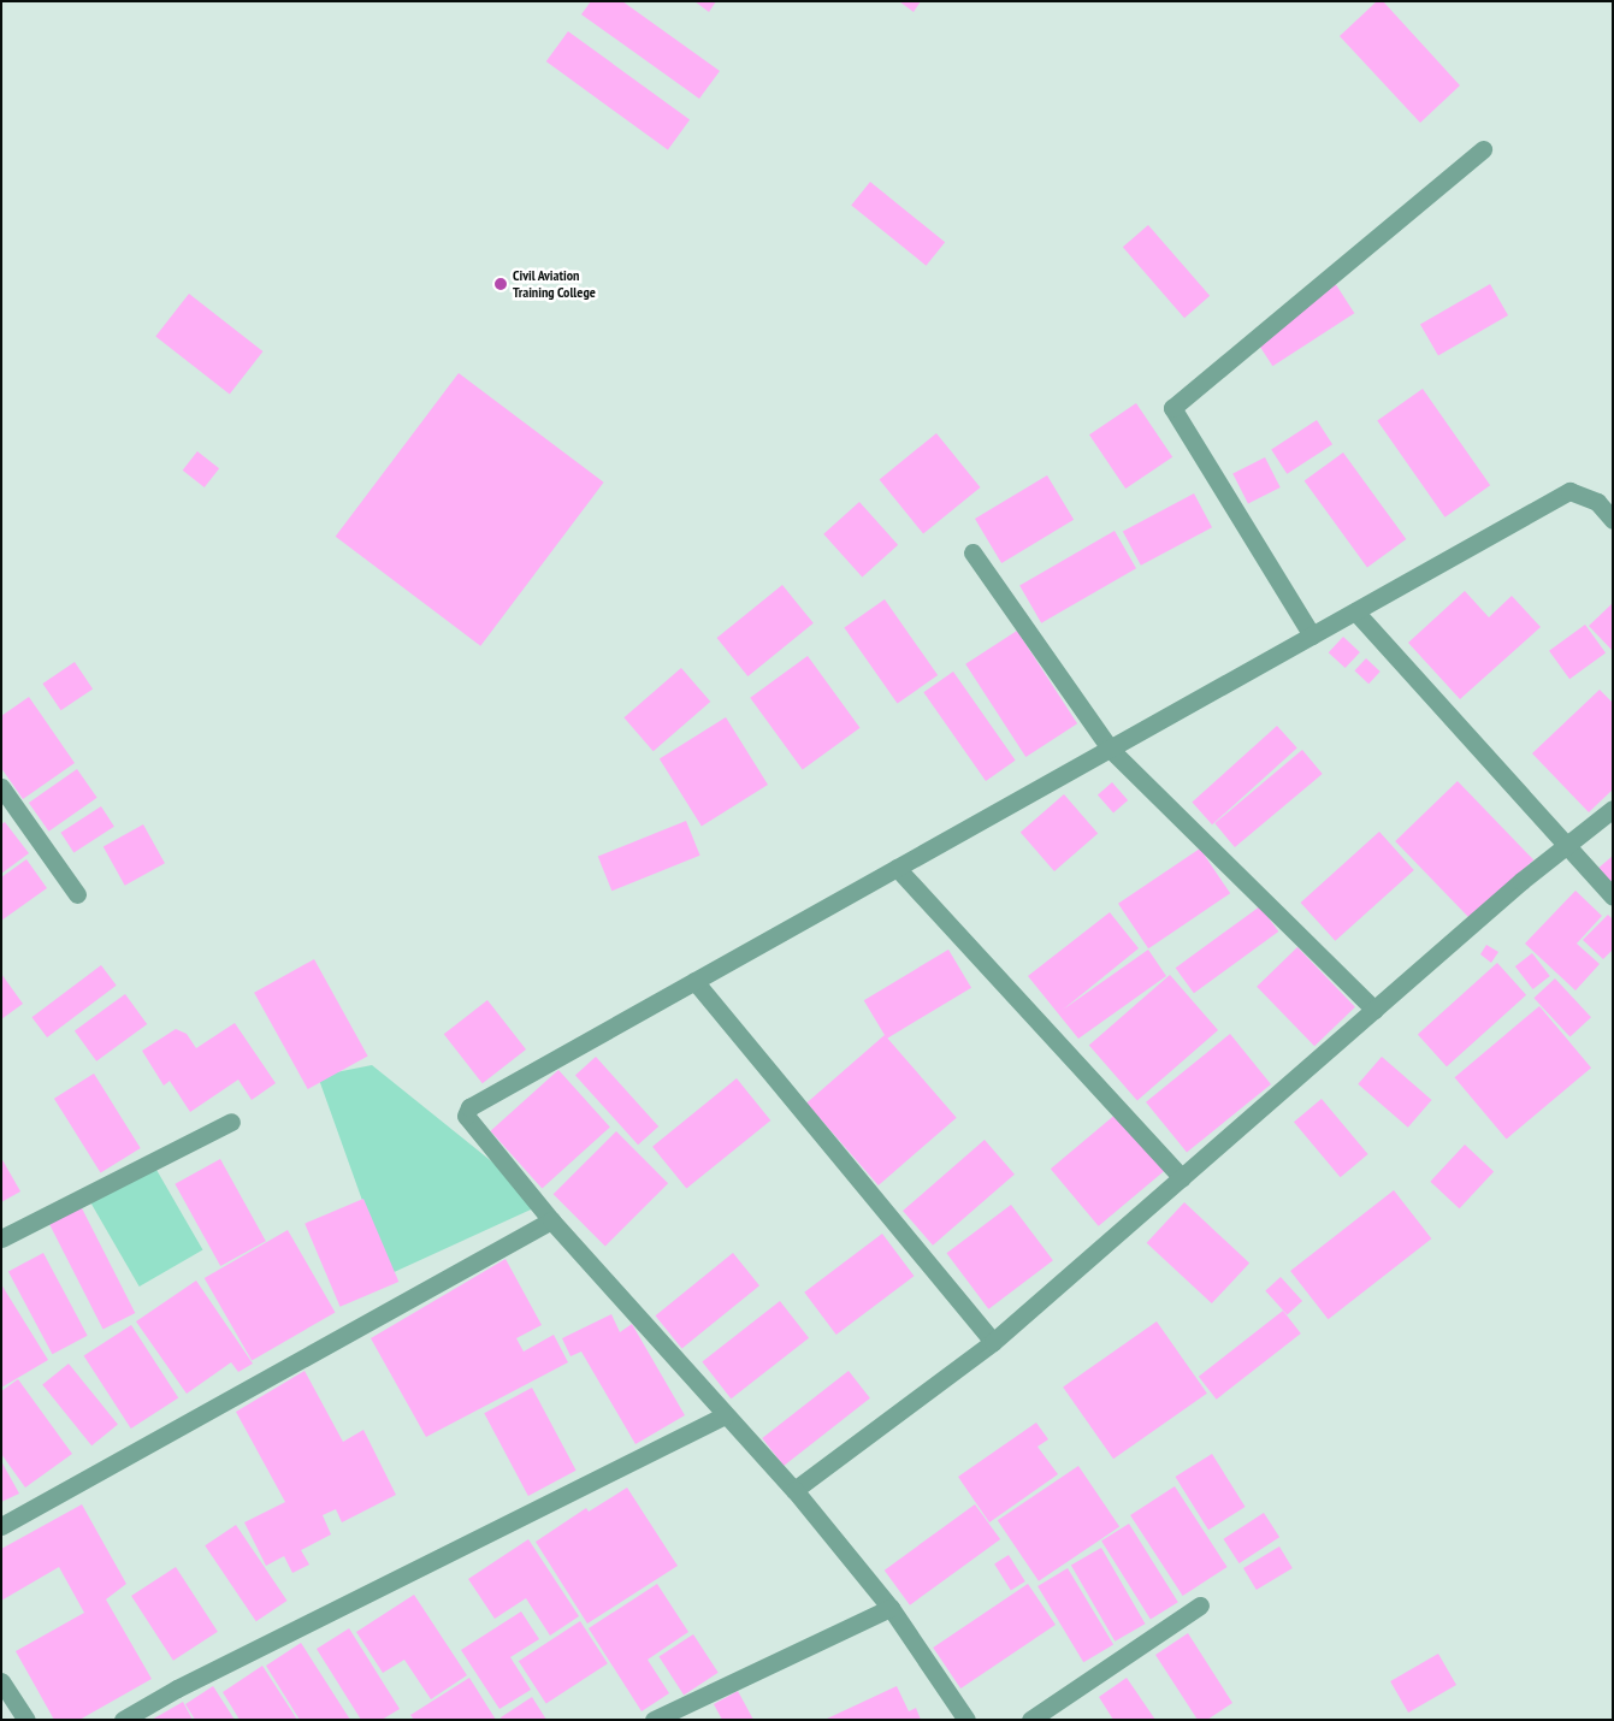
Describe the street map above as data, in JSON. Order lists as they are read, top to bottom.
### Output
{
  "places": ["Civil Aviation Training College"]
}
